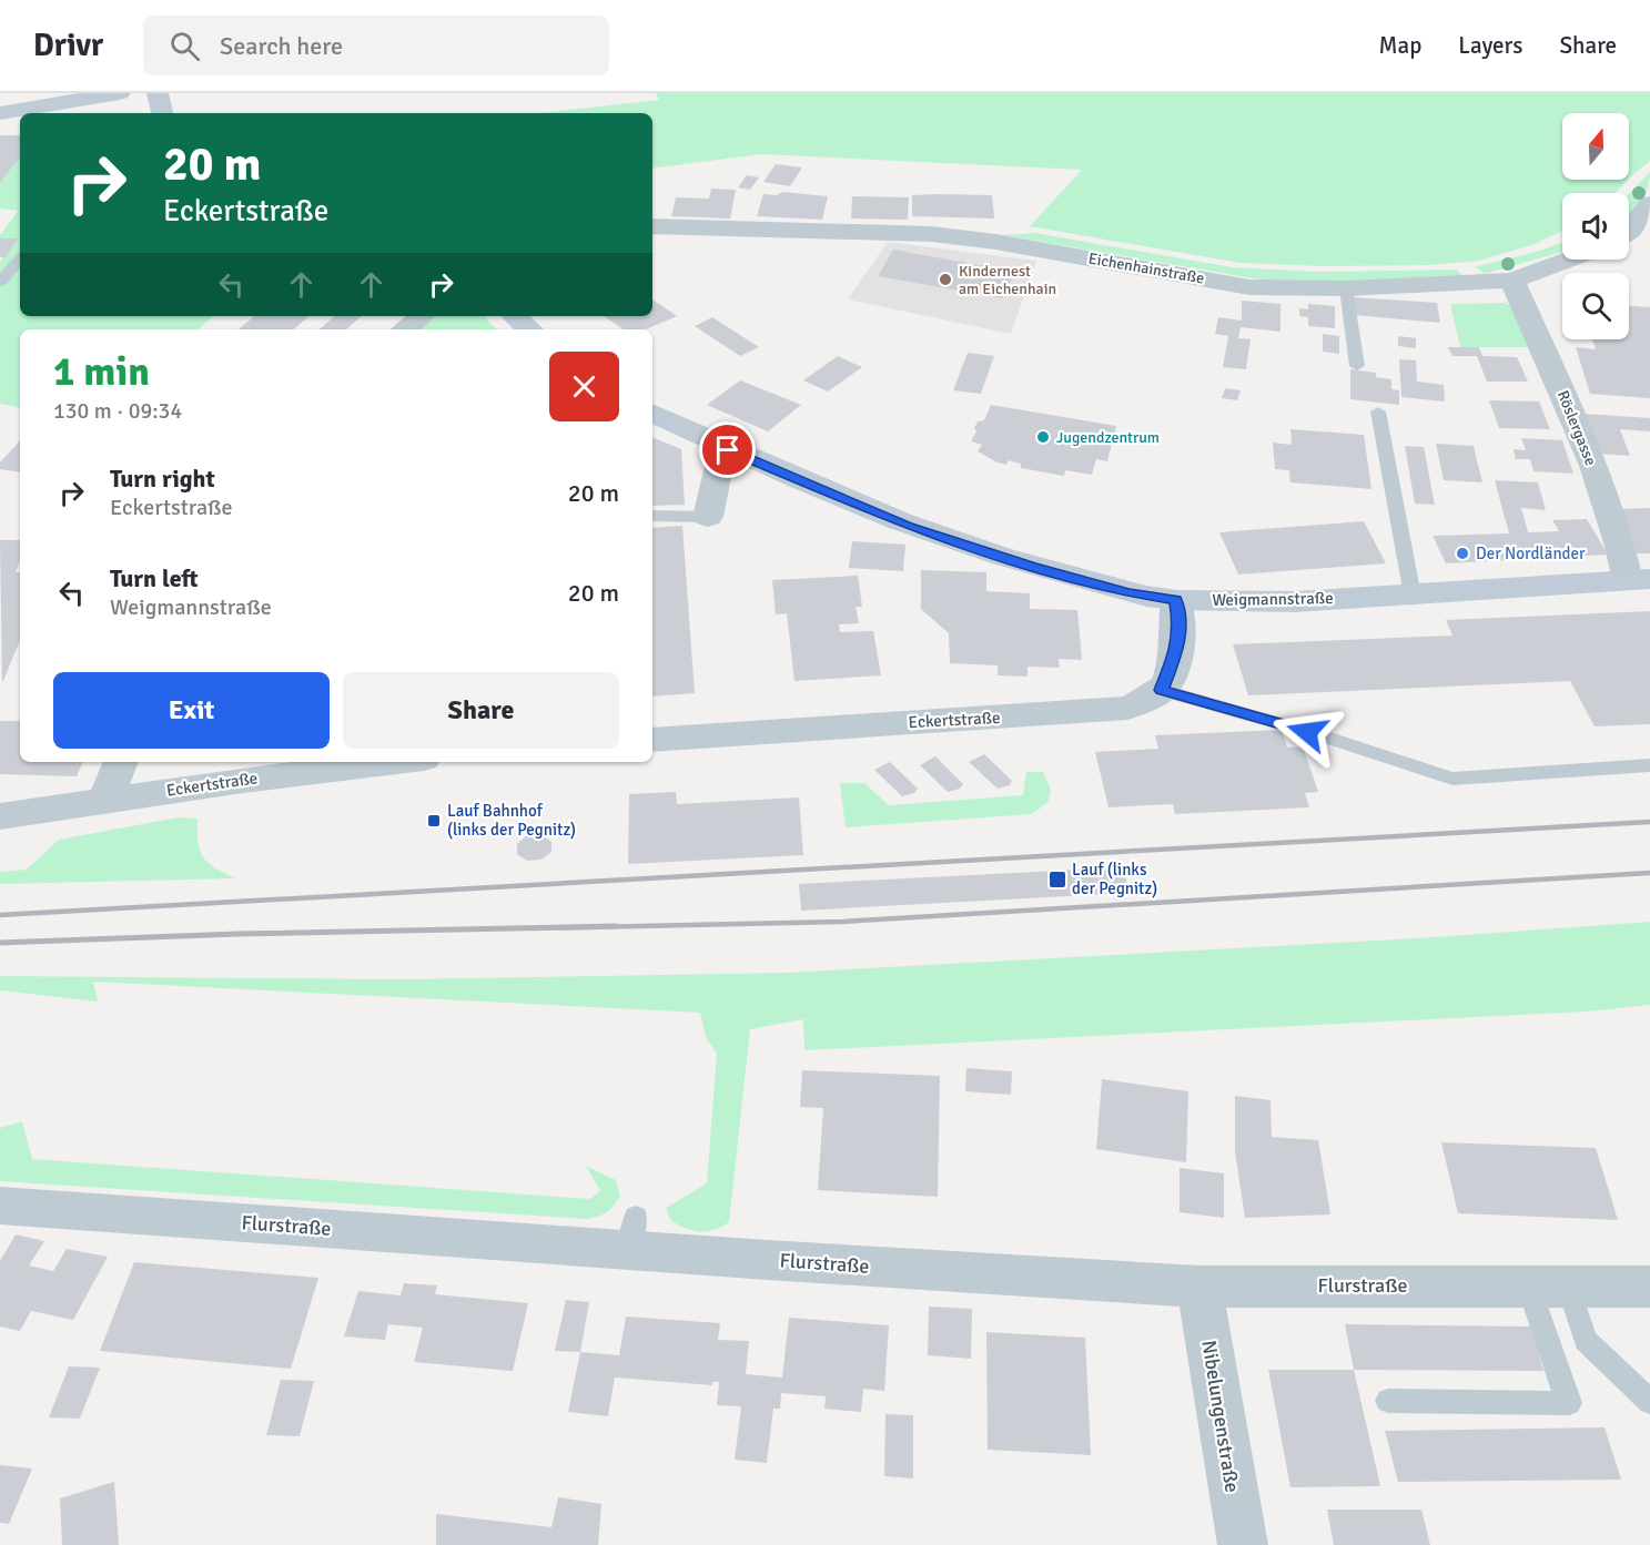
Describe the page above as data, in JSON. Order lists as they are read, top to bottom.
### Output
{
  "streets": {
    "street": [
      "Eichenhainstraße",
      "Röslergasse",
      "Weigmannstraße",
      "Eckertstraße",
      "Flurstraße",
      "Nibelungenstraße"
    ]
  },
  "crossings": [
    ["Eichenhainstraße", "Röslergasse"],
    ["Röslergasse", "Weigmannstraße"],
    ["Flurstraße", "Nibelungenstraße"]
  ],
  "places": {
    "other": ["Kindernest am Eichenhain", "Jugendzentrum", "Der Nordländer"],
    "transit": ["Lauf Bahnhof (links der Pegnitz)", "Lauf (links der Pegnitz)"]
  },
  "north": "top",
  "page": {
    "header": "Drivr",
    "search": "Search here",
    "nav": ["Map", "Layers", "Share"],
    "turn": ["20 m", "Eckertstraße"],
    "heading": ["1 min", "130 m · 09:34"],
    "list": [
      {
        "name": "Turn right",
        "note": "Eckertstraße",
        "value": "20 m"
      },
      {
        "name": "Turn left",
        "note": "Weigmannstraße",
        "value": "20 m"
      }
    ],
    "buttons": ["Exit", "Share"]
  }
}
